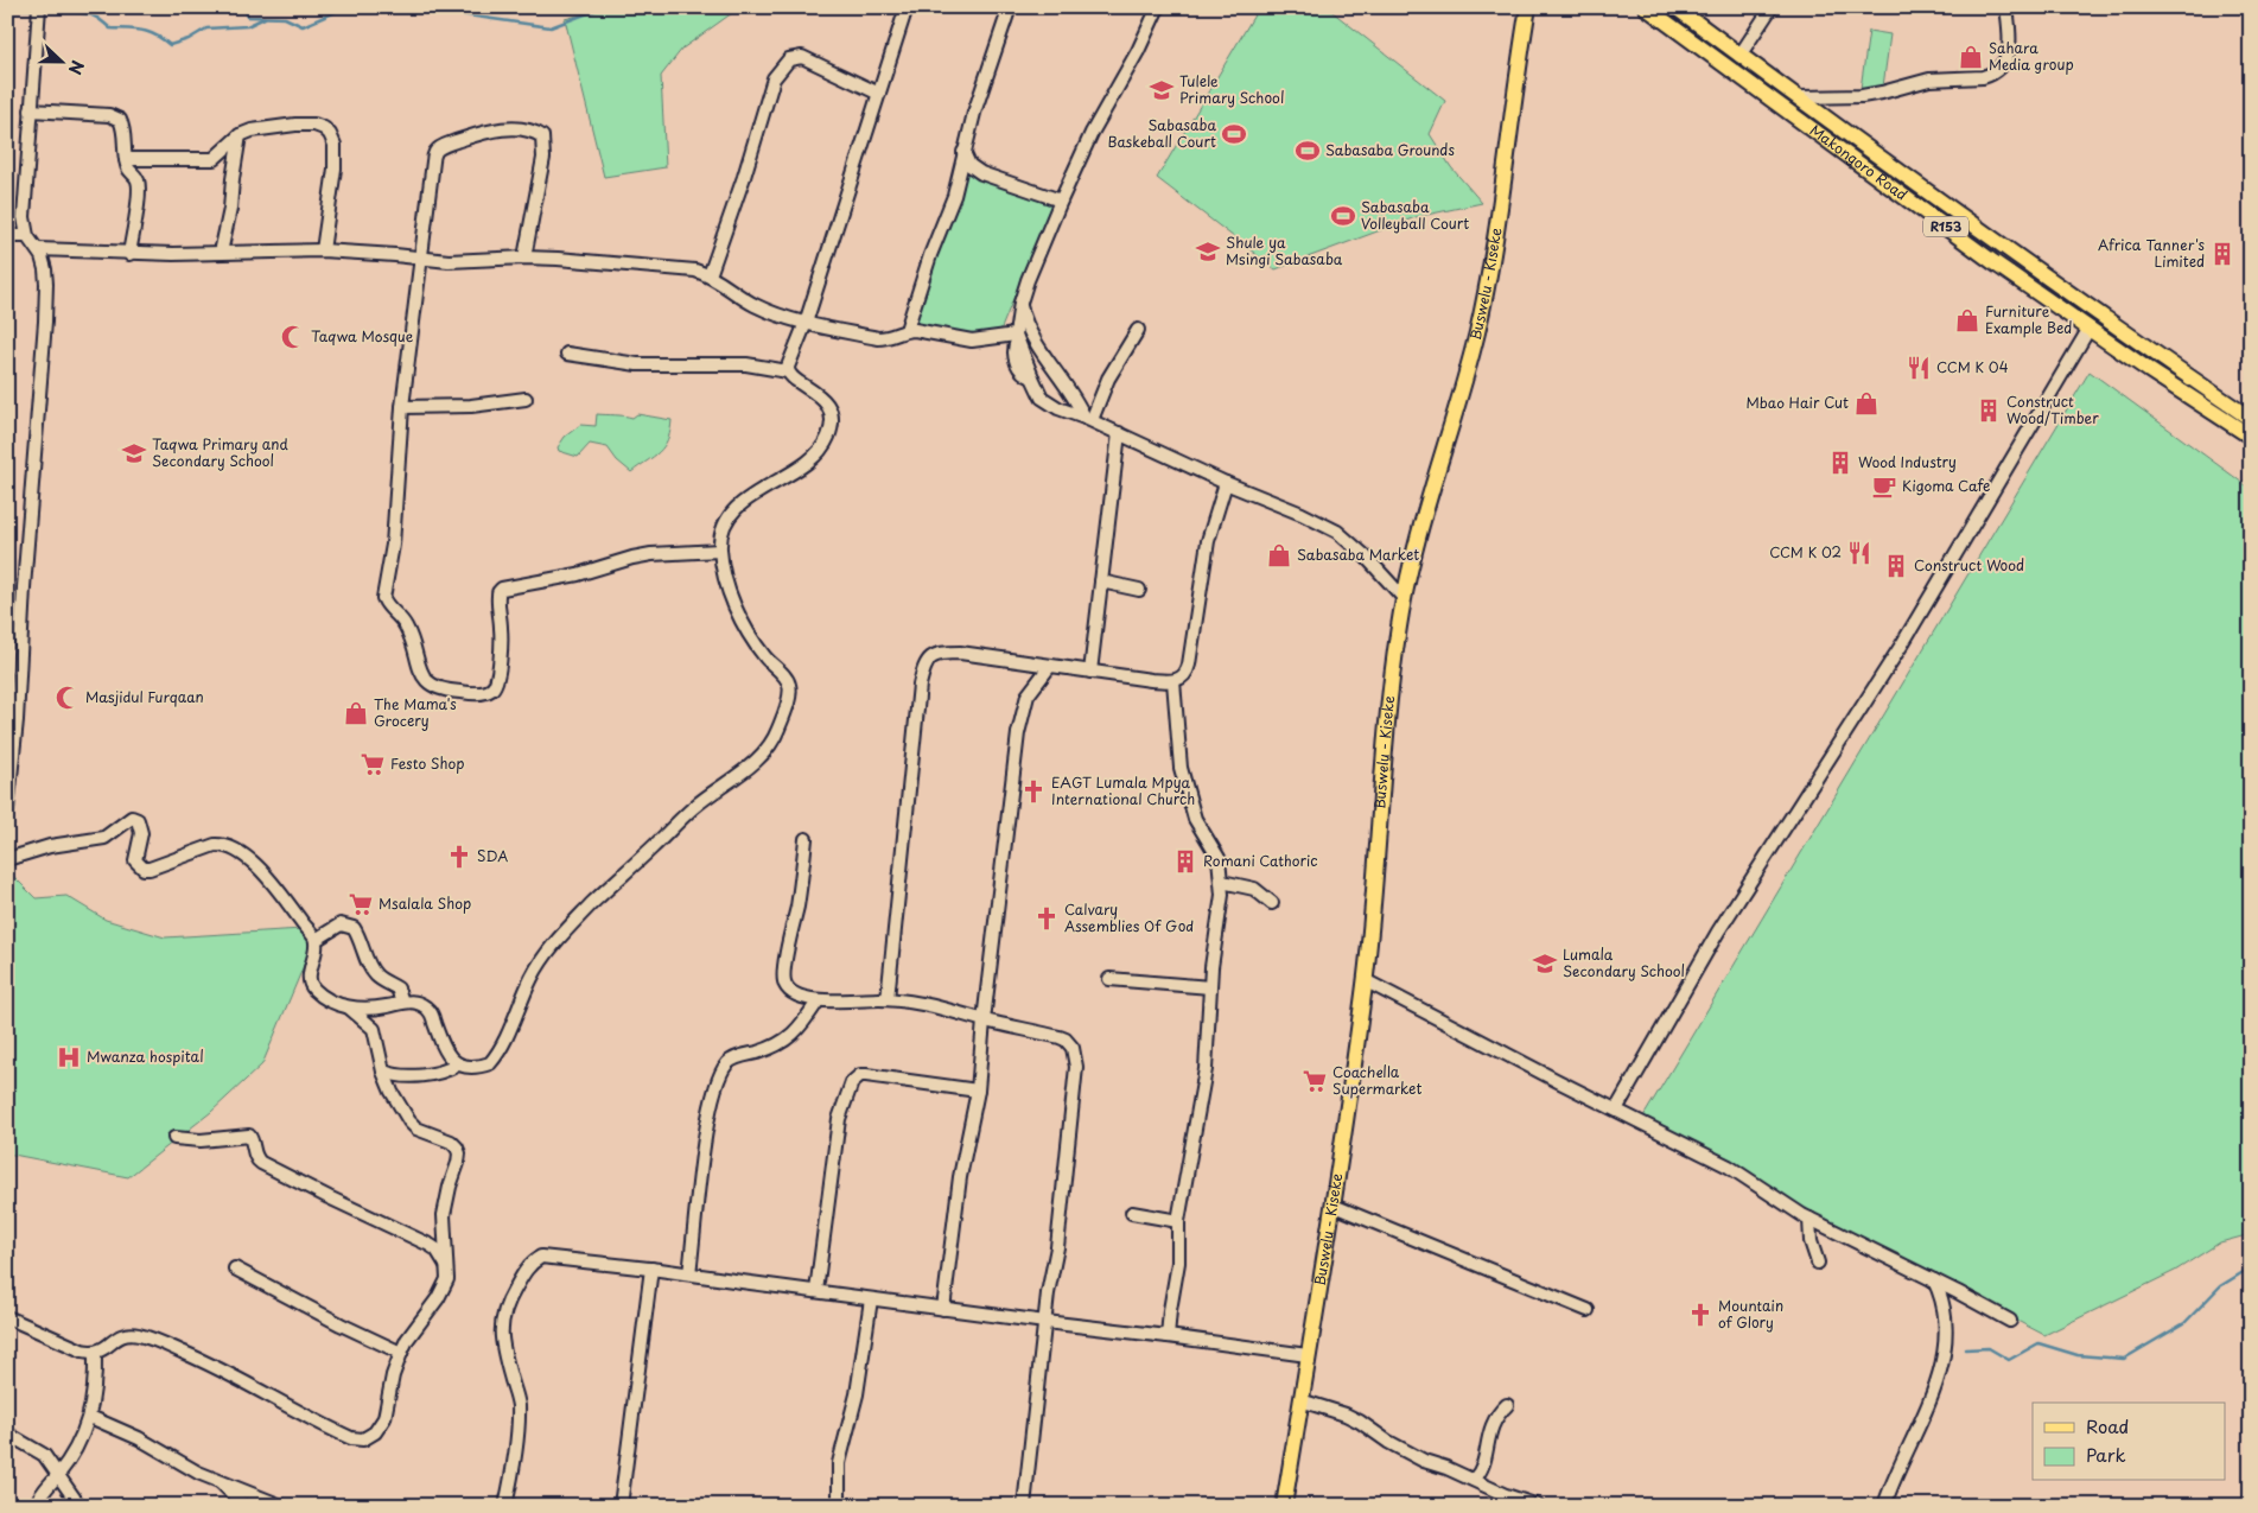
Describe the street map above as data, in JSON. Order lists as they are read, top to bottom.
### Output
{
  "streets": {
    "main road": ["Makongoro Road", "R153", "Buswelu - Kiseke"]
  },
  "places": {
    "shop": [
      "Sahara Media group",
      "Furniture Example Bed",
      "Mbao Hair Cut",
      "Sabasaba Market",
      "The Mama's Grocery"
    ],
    "school or university": [
      "Tulele Primary School",
      "Shule ya Msingi Sabasaba",
      "Taqwa Primary and Secondary School",
      "Lumala Secondary School"
    ],
    "sports": ["Sabasaba Baskeball Court", "Sabasaba Grounds", "Sabasaba Volleyball Court"],
    "building": [
      "Africa Tanner's Limited",
      "Construct Wood/Timber",
      "Wood Industry",
      "Construct Wood",
      "Romani Cathoric"
    ],
    "mosque": ["Taqwa Mosque", "Masjidul Furqaan"],
    "restaurant": ["CCM K 04", "CCM K 02"],
    "cafe": ["Kigoma Cafe"],
    "supermarket": ["Festo Shop", "Msalala Shop", "Coachella Supermarket"],
    "church": [
      "EAGT Lumala Mpya International Church",
      "SDA",
      "Calvary Assemblies Of God",
      "Mountain of Glory"
    ],
    "hospital": ["Mwanza hospital"]
  },
  "legend": ["Road", "Park"],
  "north": "right"
}
